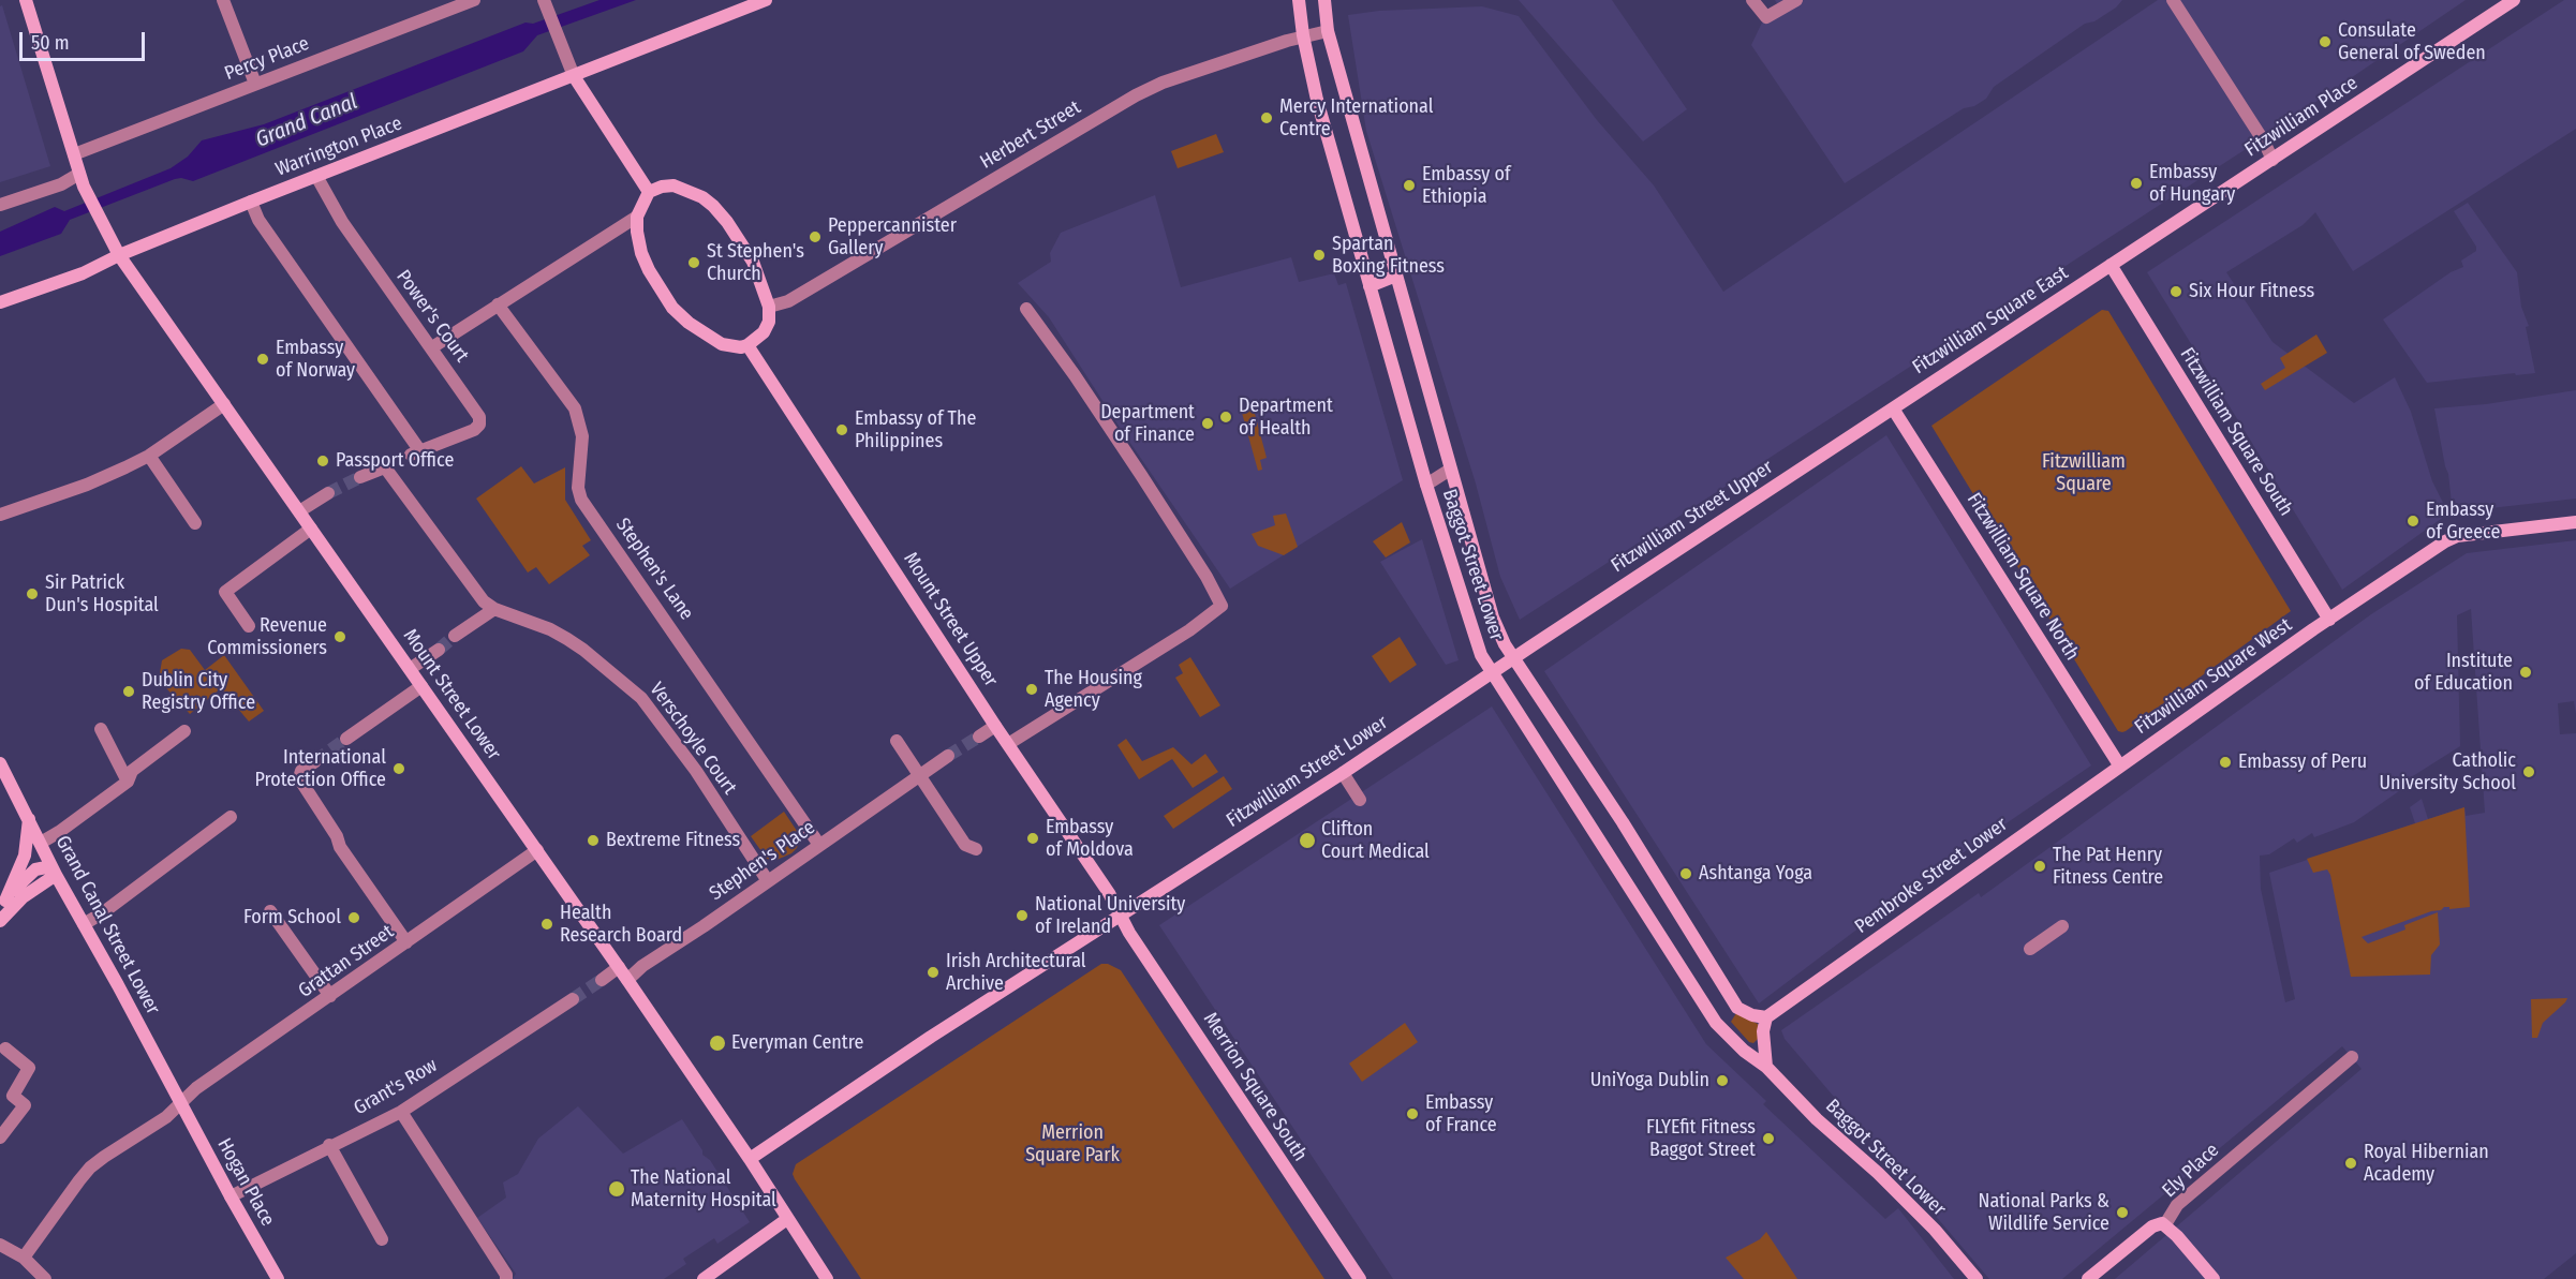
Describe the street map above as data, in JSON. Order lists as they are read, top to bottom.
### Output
{
  "streets": {
    "street": [
      "Percy Place",
      "Fitzwilliam Place",
      "Herbert Street",
      "Warrington Place",
      "Power's Court",
      "Fitzwilliam Square East",
      "Fitzwilliam Square South",
      "Fitzwilliam Street Upper",
      "Baggot Street Lower",
      "Stephen's Lane",
      "Fitzwilliam Square North",
      "Mount Street Upper",
      "Fitzwilliam Square West",
      "Mount Street Lower",
      "Verschoyle Court",
      "Fitzwilliam Street Lower",
      "Stephen's Place",
      "Pembroke Street Lower",
      "Grand Canal Street Lower",
      "Grattan Street",
      "Grant's Row",
      "Merrion Square South",
      "Ely Place",
      "Hogan Place"
    ]
  },
  "crossings": [
    ["Percy Place", "Mount Street Lower"],
    ["Fitzwilliam Place", "Fitzwilliam Square East"],
    ["Fitzwilliam Place", "Fitzwilliam Square South"],
    ["Herbert Street", "Baggot Street Lower"],
    ["Warrington Place", "Power's Court"],
    ["Warrington Place", "Mount Street Lower"],
    ["Fitzwilliam Square East", "Fitzwilliam Square South"],
    ["Fitzwilliam Square East", "Fitzwilliam Street Upper"],
    ["Fitzwilliam Square East", "Fitzwilliam Square North"],
    ["Fitzwilliam Square South", "Fitzwilliam Square West"],
    ["Fitzwilliam Street Upper", "Baggot Street Lower"],
    ["Fitzwilliam Street Upper", "Fitzwilliam Square North"],
    ["Fitzwilliam Street Upper", "Fitzwilliam Street Lower"],
    ["Baggot Street Lower", "Fitzwilliam Street Lower"],
    ["Baggot Street Lower", "Pembroke Street Lower"],
    ["Stephen's Lane", "Stephen's Place"],
    ["Fitzwilliam Square North", "Fitzwilliam Square West"],
    ["Fitzwilliam Square North", "Pembroke Street Lower"],
    ["Mount Street Upper", "Fitzwilliam Street Lower"],
    ["Mount Street Upper", "Merrion Square South"],
    ["Fitzwilliam Square West", "Pembroke Street Lower"],
    ["Mount Street Lower", "Fitzwilliam Street Lower"],
    ["Mount Street Lower", "Stephen's Place"],
    ["Mount Street Lower", "Grattan Street"],
    ["Verschoyle Court", "Stephen's Place"],
    ["Fitzwilliam Street Lower", "Merrion Square South"],
    ["Grand Canal Street Lower", "Grattan Street"],
    ["Grand Canal Street Lower", "Hogan Place"],
    ["Grattan Street", "Hogan Place"],
    ["Grant's Row", "Hogan Place"]
  ],
  "water": ["Grand Canal"],
  "parks": ["Fitzwilliam Square", "Merrion Square Park"],
  "places": [
    "Consulate General of Sweden",
    "Mercy International Centre",
    "Embassy of Hungary",
    "Embassy of Ethiopia",
    "Peppercannister Gallery",
    "Spartan Boxing Fitness",
    "St Stephen's Church",
    "Six Hour Fitness",
    "Embassy of Norway",
    "Department of Health",
    "Department of Finance",
    "Embassy of The Philippines",
    "Passport Office",
    "Embassy of Greece",
    "Sir Patrick Dun's Hospital",
    "Revenue Commissioners",
    "Institute of Education",
    "The Housing Agency",
    "Dublin City Registry Office",
    "Embassy of Peru",
    "International Protection Office",
    "Catholic University School",
    "Embassy of Moldova",
    "Bextreme Fitness",
    "Clifton Court Medical",
    "The Pat Henry Fitness Centre",
    "Ashtanga Yoga",
    "National University of Ireland",
    "Form School",
    "Health Research Board",
    "Irish Architectural Archive",
    "Everyman Centre",
    "UniYoga Dublin",
    "Embassy of France",
    "FLYEfit Fitness Baggot Street",
    "Royal Hibernian Academy",
    "The National Maternity Hospital",
    "National Parks & Wildlife Service"
  ],
  "scale_bar": "50 m"
}
